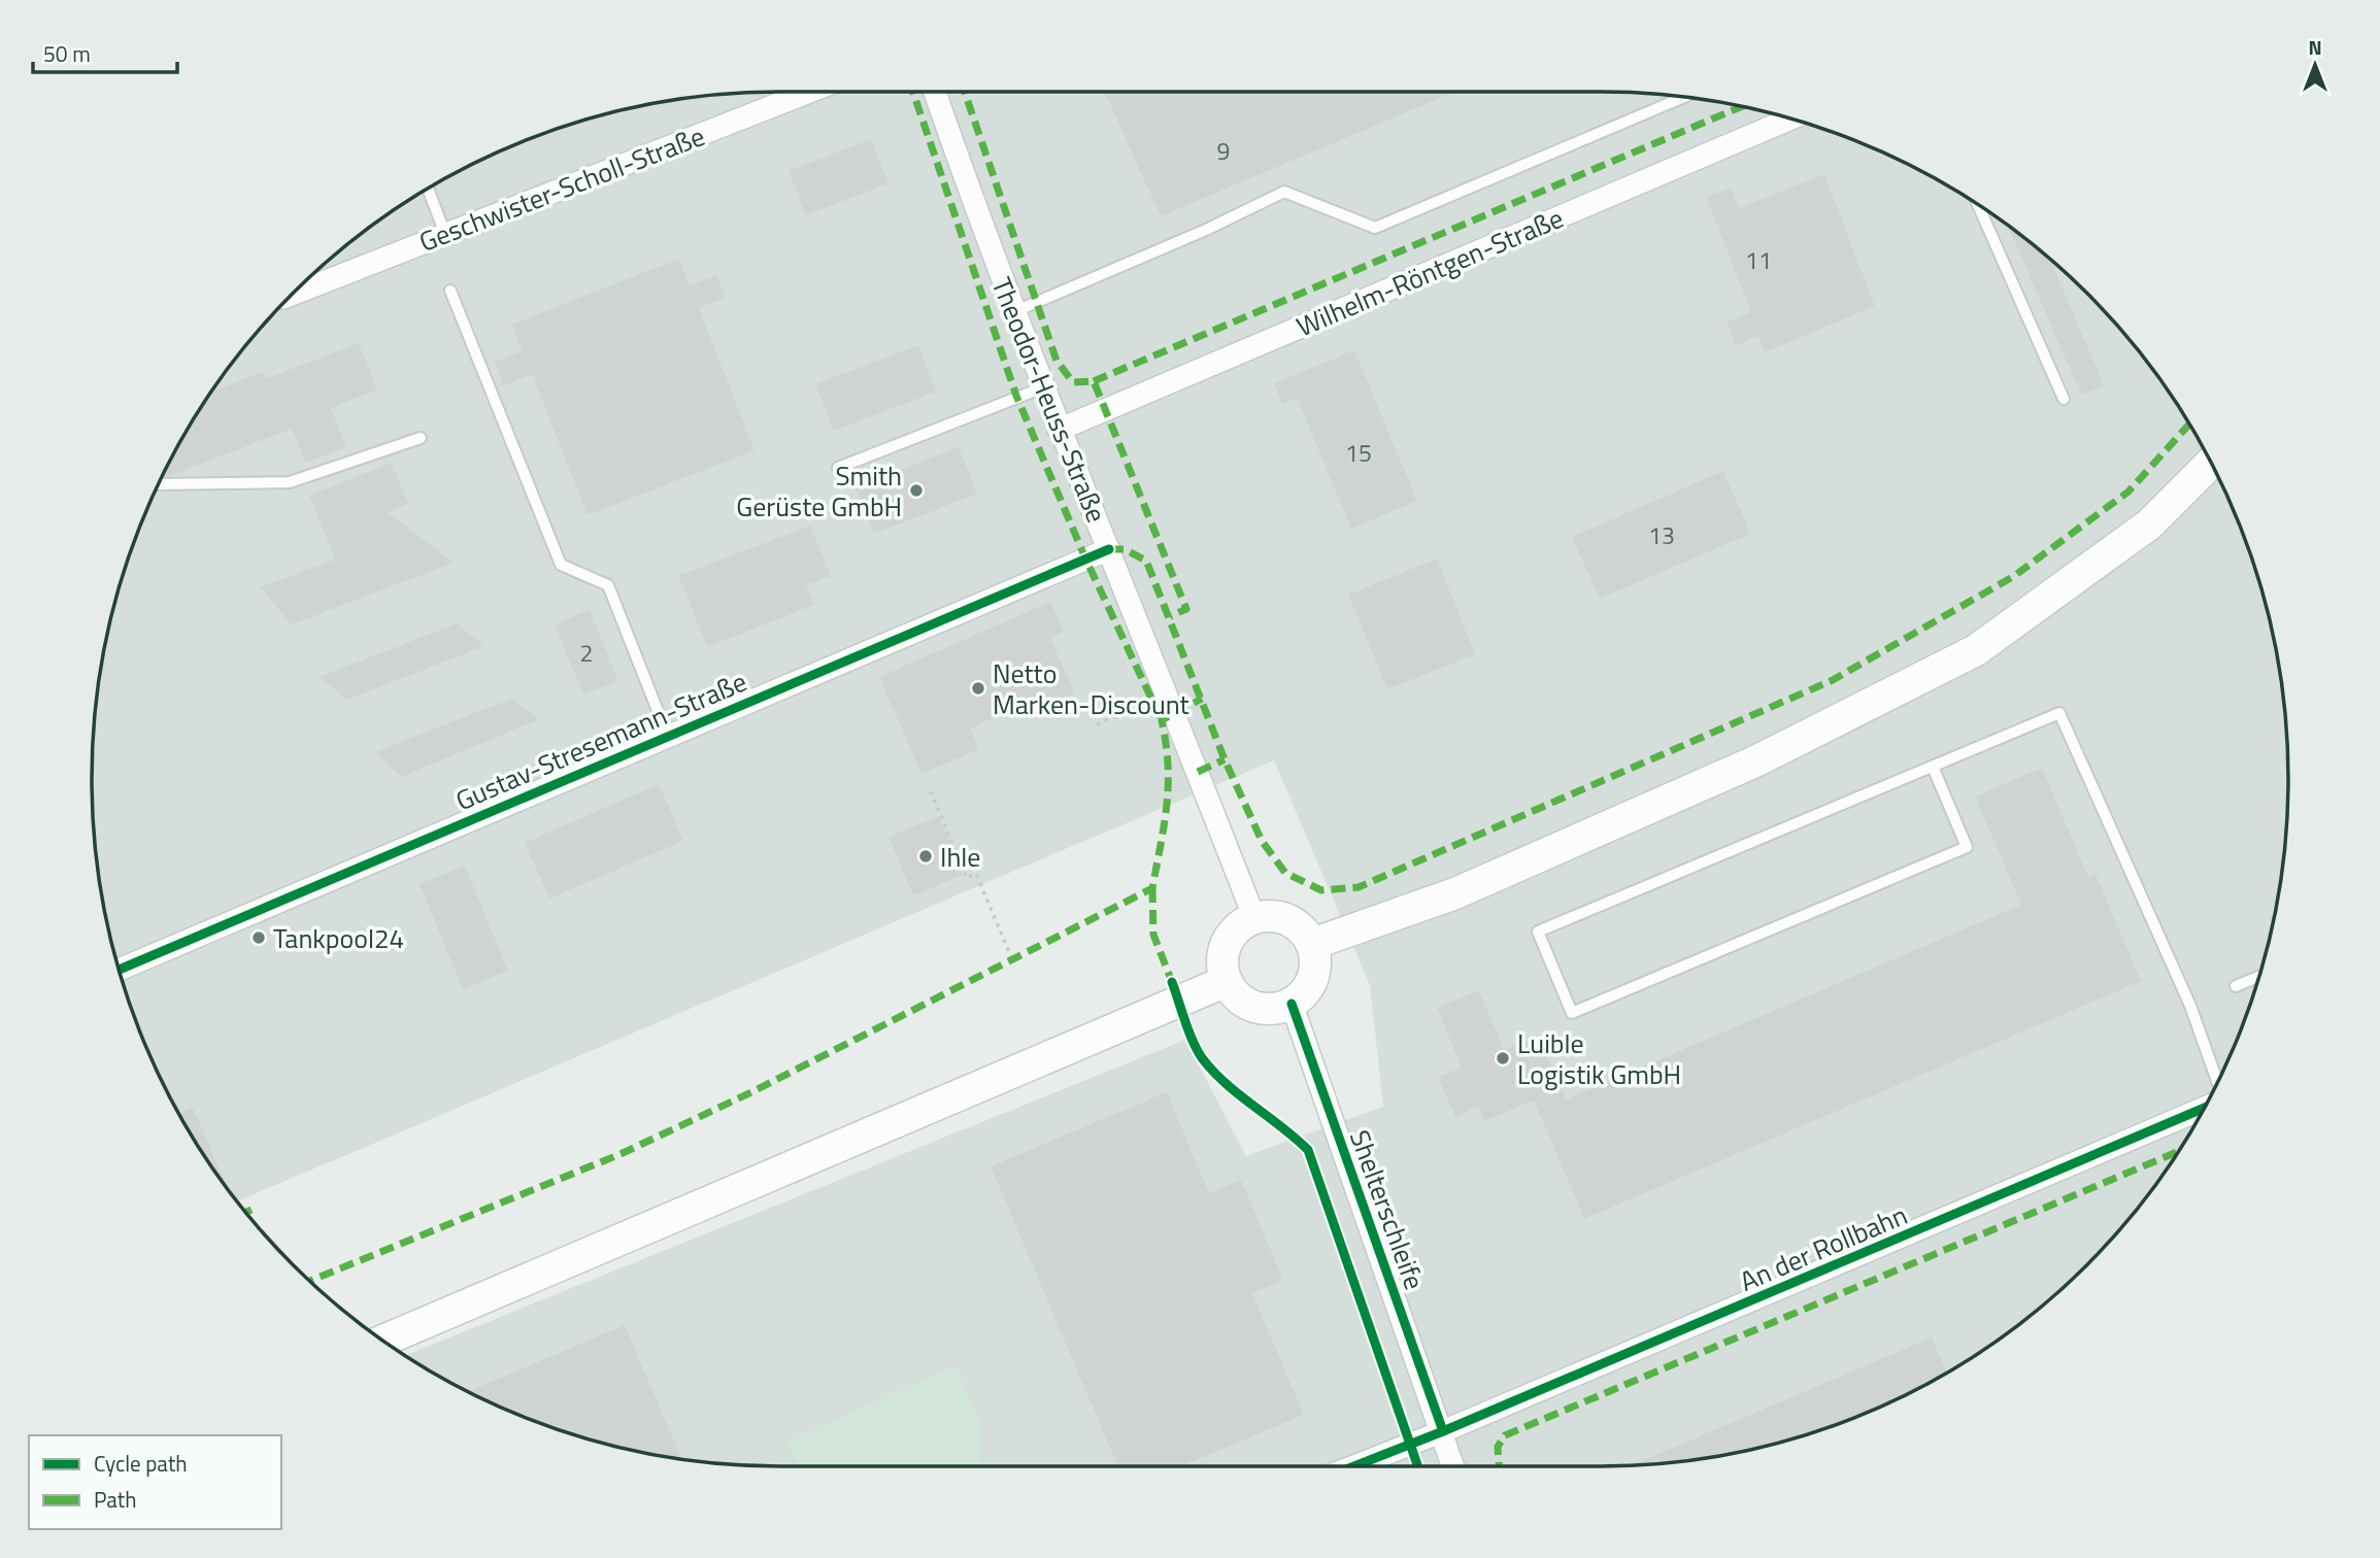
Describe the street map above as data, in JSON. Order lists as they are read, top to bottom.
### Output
{
  "streets": {
    "street": [
      "Geschwister-Scholl-Straße",
      "Wilhelm-Röntgen-Straße",
      "Theodor-Heuss-Straße",
      "Gustav-Stresemann-Straße",
      "Shelterschleife",
      "An der Rollbahn"
    ]
  },
  "crossings": [
    ["Wilhelm-Röntgen-Straße", "Theodor-Heuss-Straße"],
    ["Theodor-Heuss-Straße", "Gustav-Stresemann-Straße"],
    ["Theodor-Heuss-Straße", "Shelterschleife"],
    ["Shelterschleife", "An der Rollbahn"]
  ],
  "places": [
    "Smith Gerüste GmbH",
    "Netto Marken-Discount",
    "Ihle",
    "Tankpool24",
    "Luible Logistik GmbH"
  ],
  "house_numbers": [
    "9",
    "11",
    "15",
    "13",
    "2"
  ],
  "legend": ["Cycle path", "Path"],
  "scale_bar": "50 m",
  "north": "top"
}
